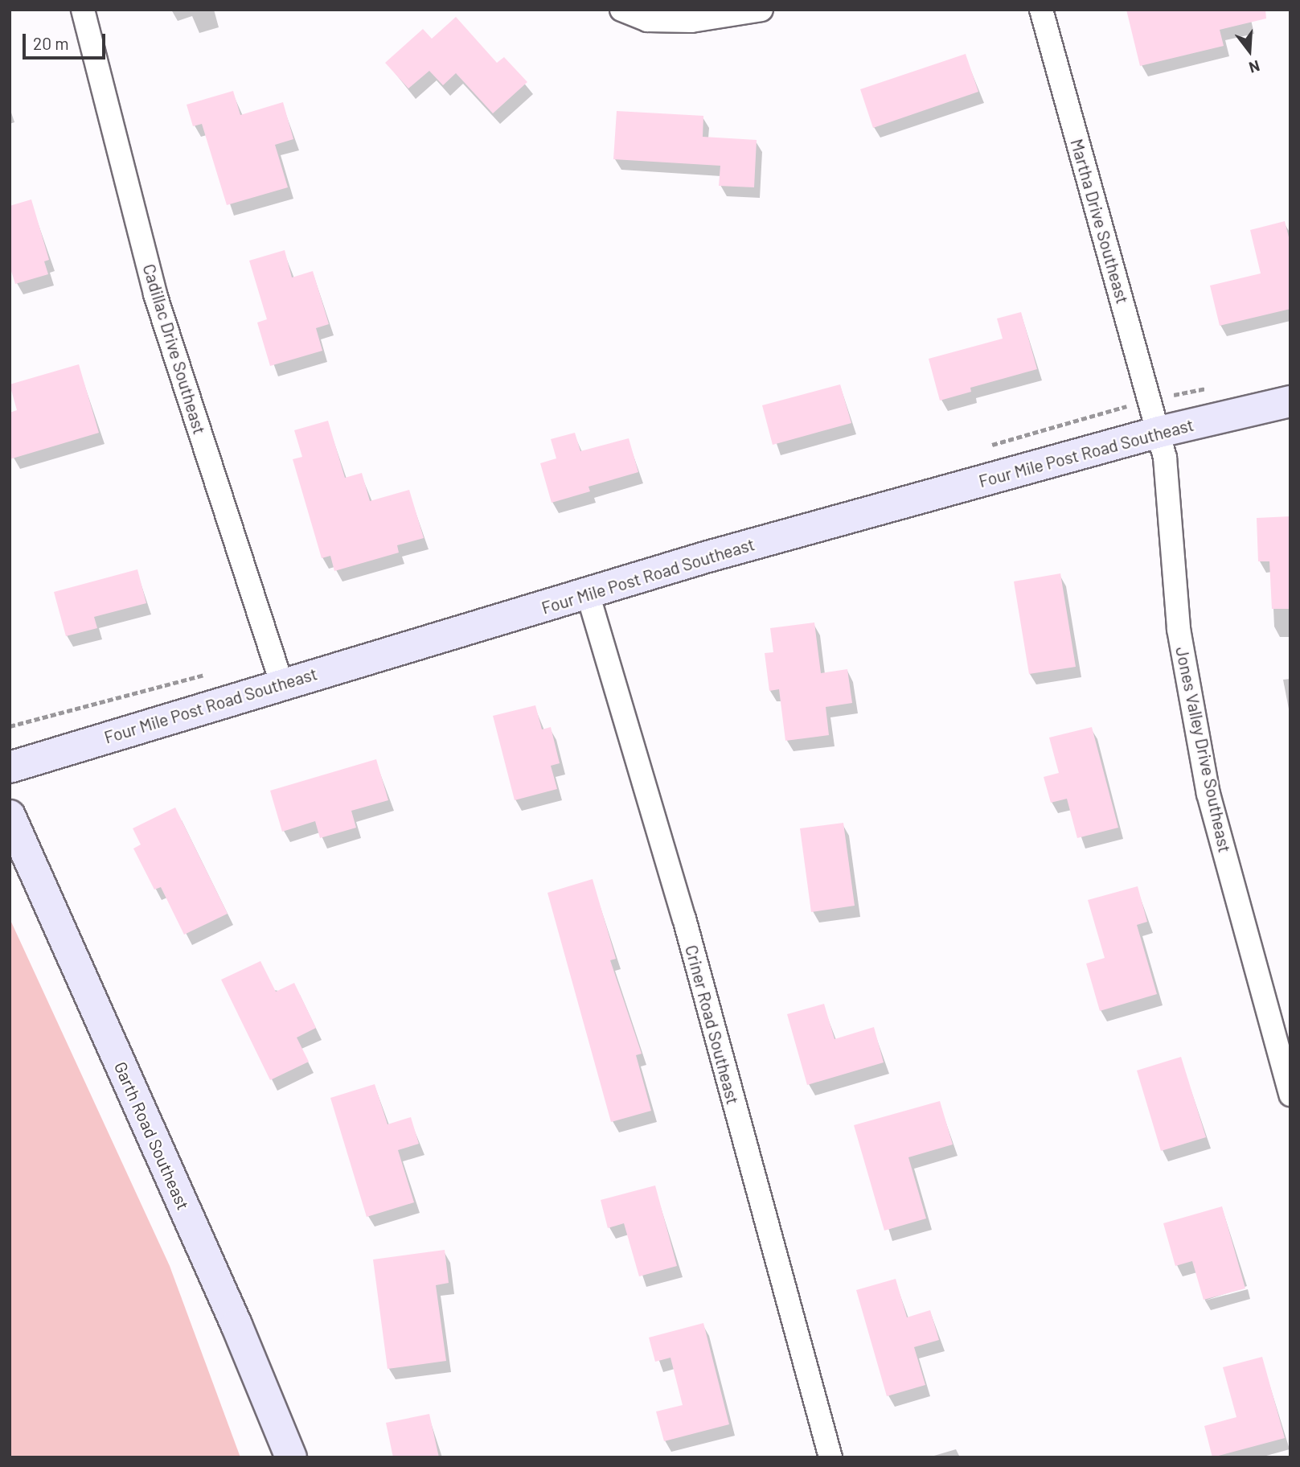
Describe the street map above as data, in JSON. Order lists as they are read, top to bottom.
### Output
{
  "streets": {
    "main road": ["Four Mile Post Road Southeast", "Garth Road Southeast"],
    "street": [
      "Martha Drive Southeast",
      "Cadillac Drive Southeast",
      "Jones Valley Drive Southeast",
      "Criner Road Southeast"
    ]
  },
  "crossings": [
    ["Martha Drive Southeast", "Four Mile Post Road Southeast"],
    ["Martha Drive Southeast", "Jones Valley Drive Southeast"],
    ["Cadillac Drive Southeast", "Four Mile Post Road Southeast"],
    ["Four Mile Post Road Southeast", "Jones Valley Drive Southeast"],
    ["Four Mile Post Road Southeast", "Criner Road Southeast"]
  ],
  "scale_bar": "20 m",
  "north": "bottom"
}
